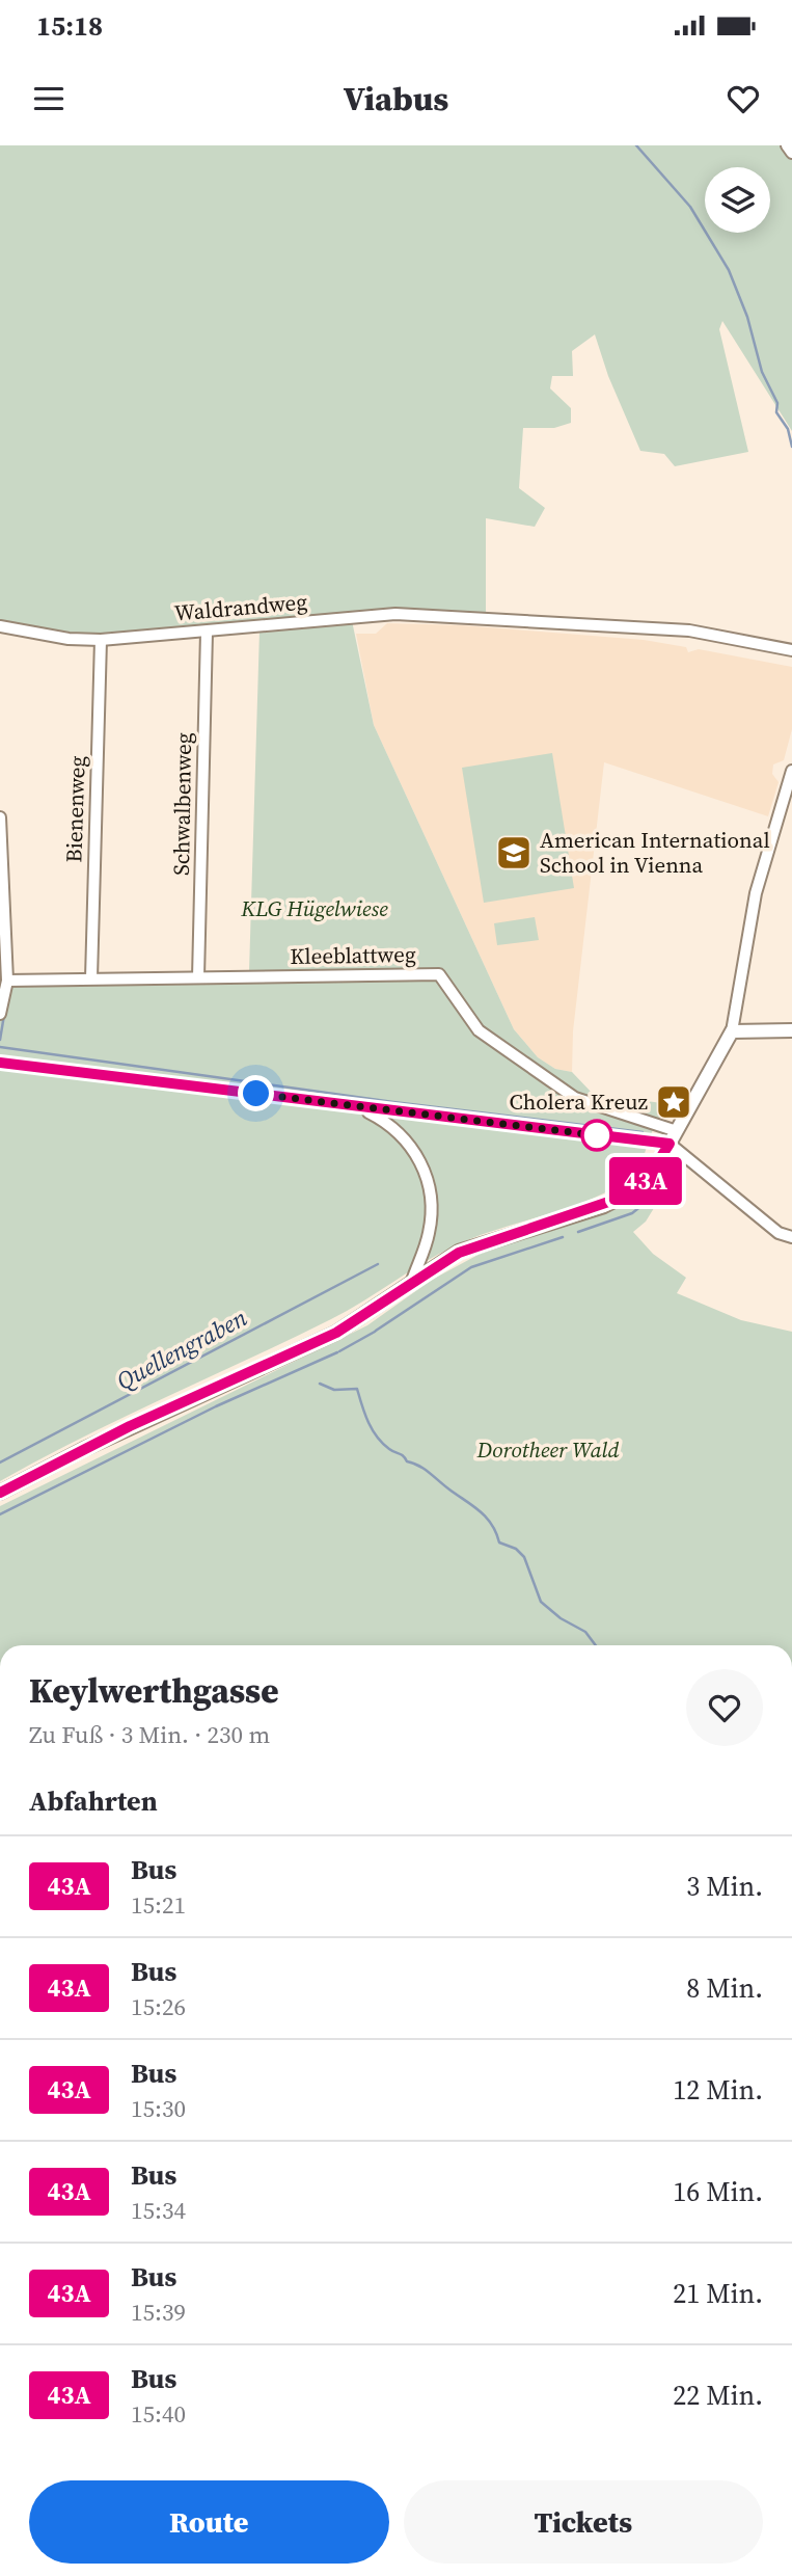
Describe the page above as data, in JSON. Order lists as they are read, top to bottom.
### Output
{
  "streets": {
    "street": [
      "Waldrandweg",
      "Schwalbenweg",
      "Bienenweg",
      "Kleeblattweg"
    ]
  },
  "crossings": [
    ["Waldrandweg", "Schwalbenweg"],
    ["Waldrandweg", "Bienenweg"],
    ["Schwalbenweg", "Kleeblattweg"],
    ["Bienenweg", "Kleeblattweg"]
  ],
  "water": ["Quellengraben"],
  "parks": ["KLG Hügelwiese", "Dorotheer Wald"],
  "places": {
    "school or university": ["American International School in Vienna"],
    "place": ["Cholera Kreuz"]
  },
  "lines": ["bus line 43A"],
  "page": {
    "status": "15:18",
    "header": "Viabus",
    "on_map": "43A",
    "heading": [
      ["Keylwerthgasse", "Zu Fuß · 3 Min. · 230 m"],
      "Abfahrten"
    ],
    "list": [
      {
        "mark": "43A",
        "name": "Bus",
        "note": "15:21",
        "value": "3 Min."
      },
      {
        "mark": "43A",
        "name": "Bus",
        "note": "15:26",
        "value": "8 Min."
      },
      {
        "mark": "43A",
        "name": "Bus",
        "note": "15:30",
        "value": "12 Min."
      },
      {
        "mark": "43A",
        "name": "Bus",
        "note": "15:34",
        "value": "16 Min."
      },
      {
        "mark": "43A",
        "name": "Bus",
        "note": "15:39",
        "value": "21 Min."
      },
      {
        "mark": "43A",
        "name": "Bus",
        "note": "15:40",
        "value": "22 Min."
      }
    ],
    "buttons": ["Route", "Tickets"]
  }
}
